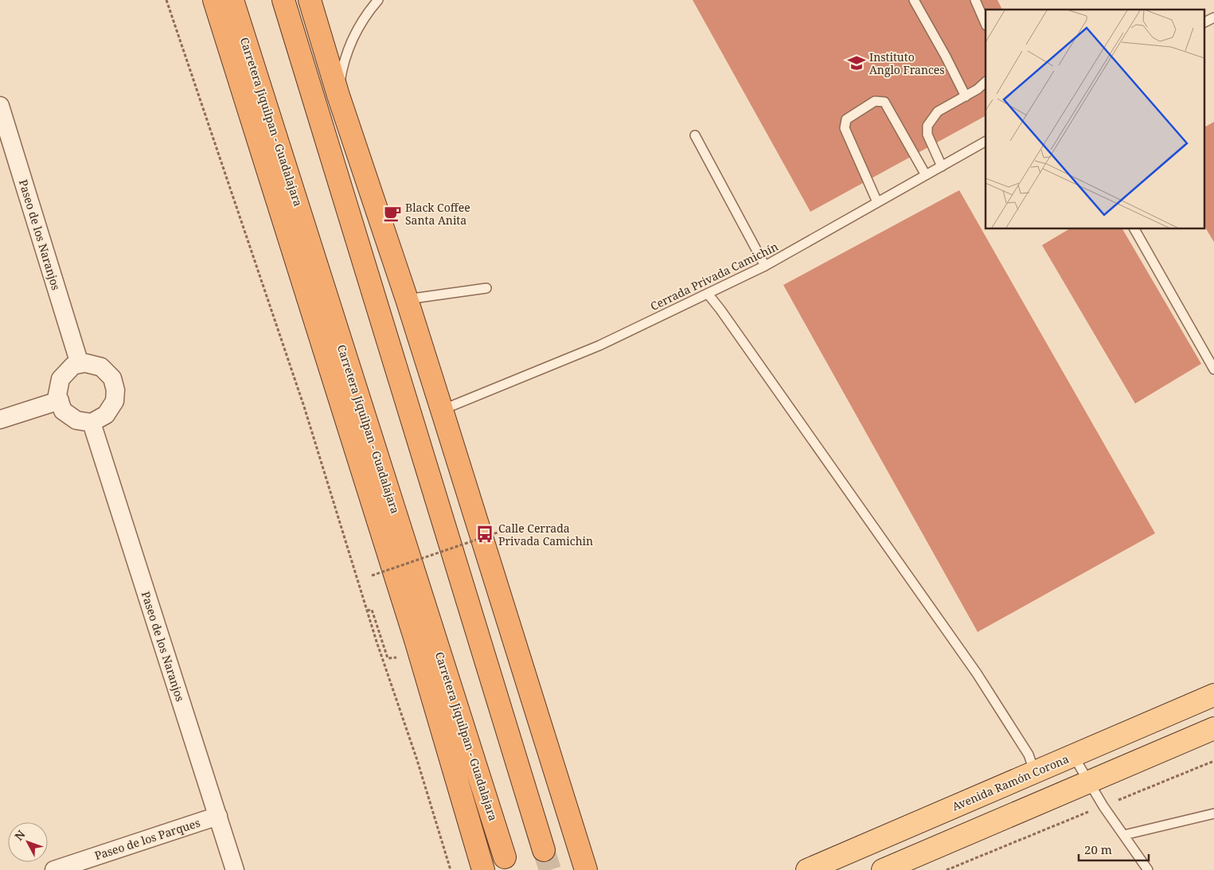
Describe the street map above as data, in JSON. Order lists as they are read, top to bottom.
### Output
{
  "streets": {
    "highway": ["Carretera Jiquilpan - Guadalajara"],
    "main road": ["Avenida Ramón Corona"],
    "street": ["Paseo de los Naranjos", "Paseo de los Parques"],
    "lane": ["Cerrada Privada Camichín"]
  },
  "crossings": [
    ["Paseo de los Naranjos", "Paseo de los Parques"]
  ],
  "places": {
    "school or university": ["Instituto Anglo Frances"],
    "cafe": ["Black Coffee Santa Anita"],
    "bus stop": ["Calle Cerrada Privada Camichin"]
  },
  "scale_bar": "20 m",
  "north": "top left"
}
